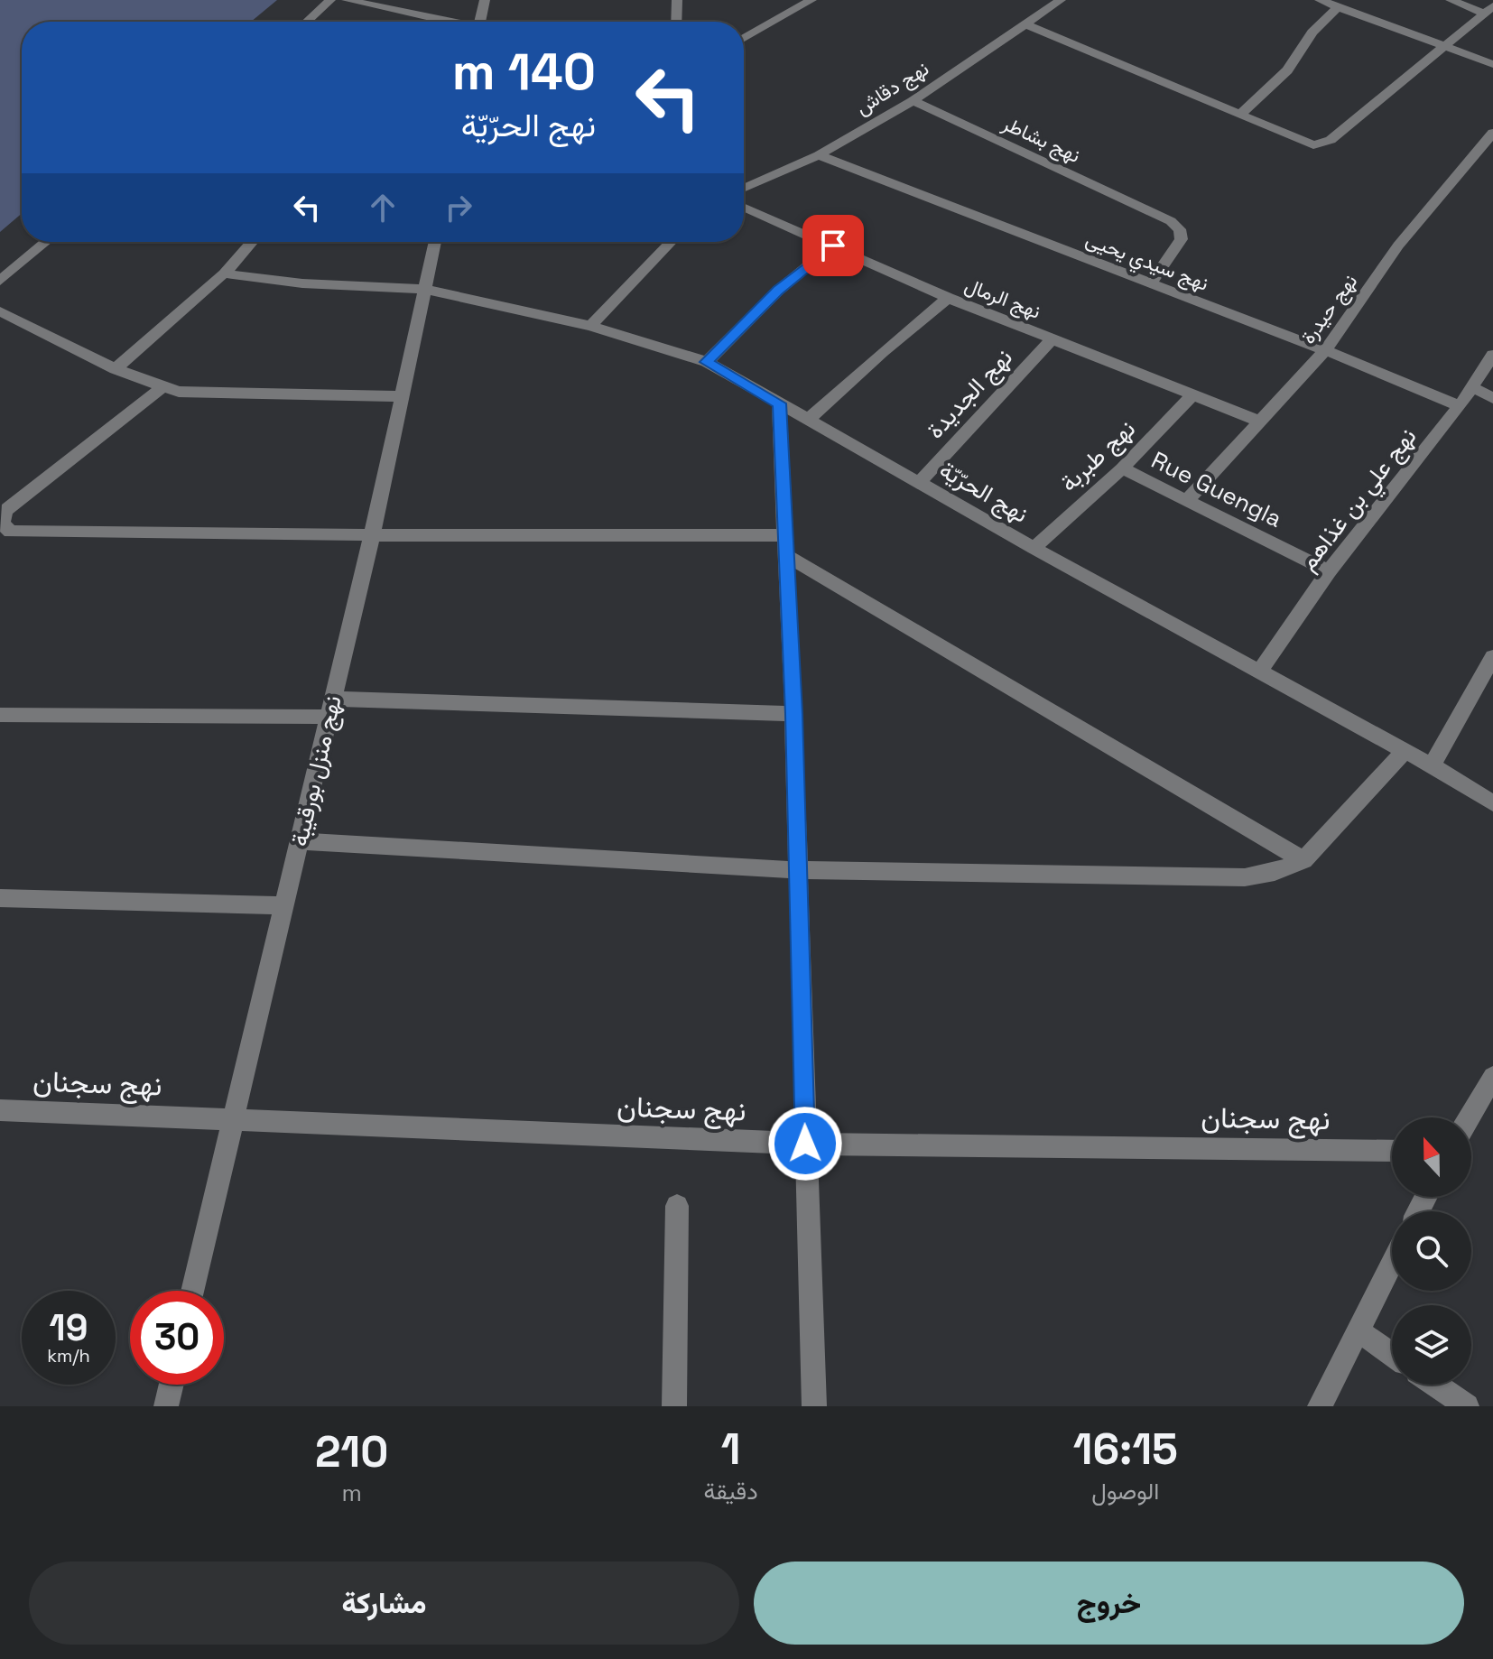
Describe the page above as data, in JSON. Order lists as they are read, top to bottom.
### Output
{
  "streets": {
    "street": [
      "نهج دقاش",
      "نهج بشاطر",
      "نهج سيدي يحيى",
      "نهج الرمال",
      "نهج حيدرة",
      "نهج الجديدة",
      "نهج طبربة",
      "Rue Guengla",
      "نهج الحرّيّة",
      "نهج علي بن غذاهم",
      "نهج منزل بورقيبة",
      "نهج سجنان"
    ]
  },
  "crossings": [
    ["نهج دقاش", "نهج بشاطر"],
    ["نهج دقاش", "نهج سيدي يحيى"],
    ["نهج بشاطر", "نهج سيدي يحيى"],
    ["نهج سيدي يحيى", "نهج حيدرة"],
    ["نهج سيدي يحيى", "نهج علي بن غذاهم"],
    ["نهج الرمال", "نهج حيدرة"],
    ["نهج الرمال", "نهج الجديدة"],
    ["نهج الرمال", "نهج طبربة"],
    ["نهج حيدرة", "Rue Guengla"],
    ["نهج الجديدة", "نهج الحرّيّة"],
    ["نهج طبربة", "Rue Guengla"],
    ["نهج طبربة", "نهج الحرّيّة"],
    ["Rue Guengla", "نهج علي بن غذاهم"],
    ["نهج الحرّيّة", "نهج علي بن غذاهم"],
    ["نهج الحرّيّة", "نهج منزل بورقيبة"],
    ["نهج منزل بورقيبة", "نهج سجنان"]
  ],
  "north": "top",
  "page": {
    "turn": ["140 m", "نهج الحرّيّة"],
    "speed": "19 km/h",
    "limit": "30",
    "eta": [
      "16:15",
      "الوصول",
      "1",
      "دقيقة",
      "210",
      "m"
    ],
    "buttons": ["خروج", "مشاركة"]
  }
}
